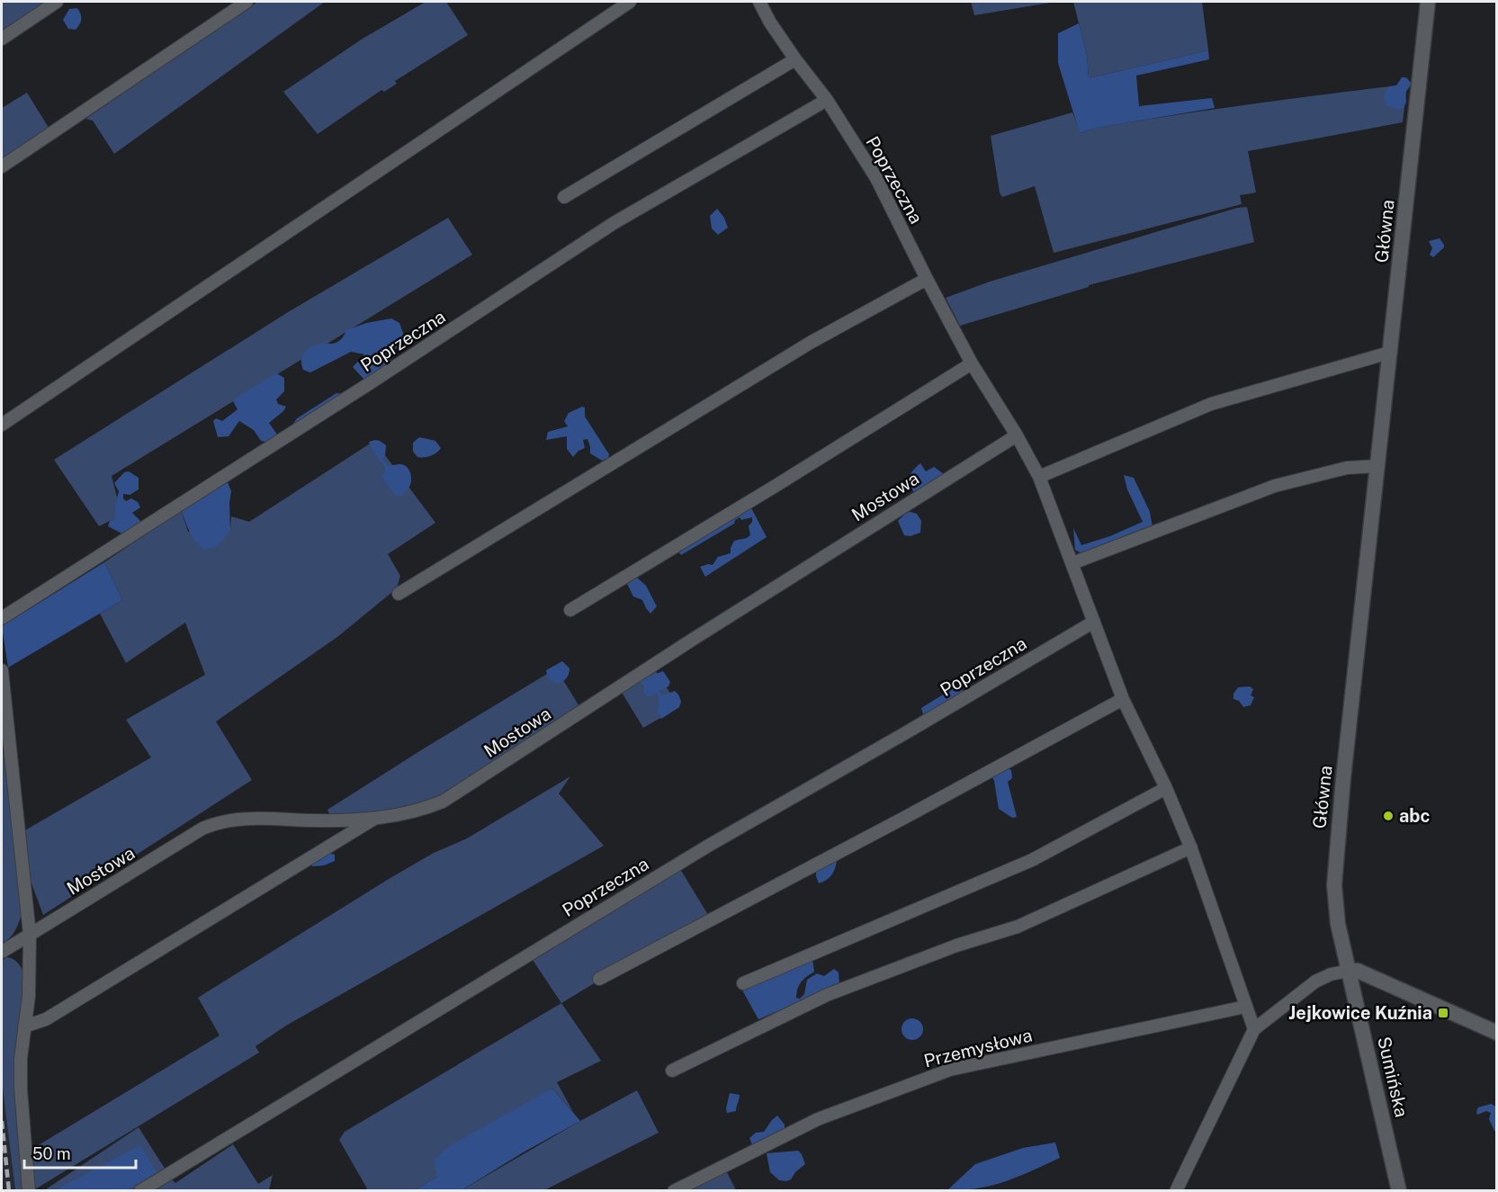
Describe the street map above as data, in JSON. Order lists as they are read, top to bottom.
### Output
{
  "streets": {
    "street": [
      "Poprzeczna",
      "Główna",
      "Mostowa",
      "Przemysłowa",
      "Sumińska"
    ]
  },
  "crossings": [
    ["Poprzeczna", "Mostowa"],
    ["Poprzeczna", "Przemysłowa"],
    ["Główna", "Sumińska"]
  ],
  "places": {
    "other": ["abc"],
    "transit": ["Jejkowice Kuźnia"]
  },
  "scale_bar": "50 m"
}
